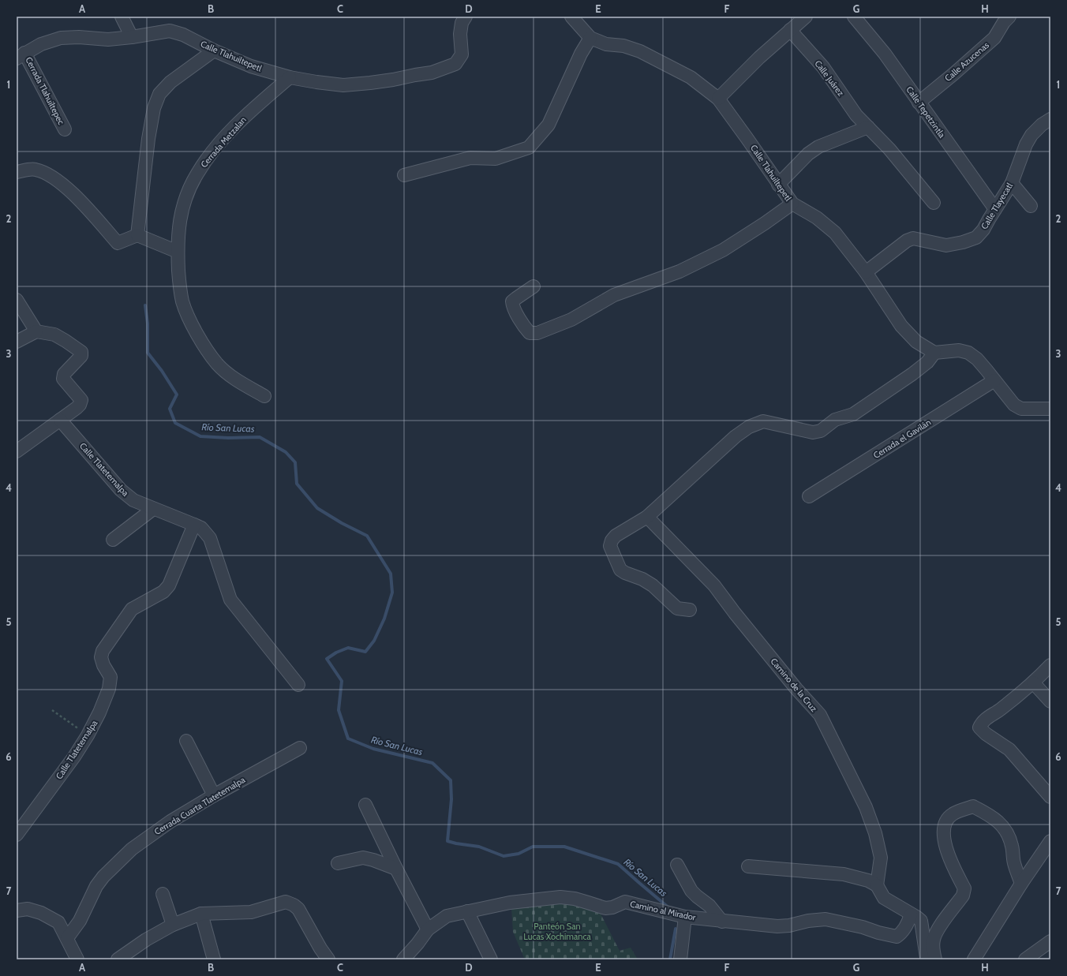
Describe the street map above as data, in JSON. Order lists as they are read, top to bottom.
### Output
{
  "streets": {
    "street": [
      "Calle Tlahuiltepetl",
      "Calle Azucenas",
      "Calle Juárez",
      "Cerrada Tlahuiltepec",
      "Calle Tepetzintla",
      "Cerrada Metzalan",
      "Calle Tlayecatl",
      "Cerrada el Gavilán",
      "Calle Tlatetemalpa",
      "Camino de la Cruz",
      "Cerrada Cuarta Tlatetemalpa",
      "Camino al Mirador"
    ]
  },
  "crossings": [
    ["Calle Tlahuiltepetl", "Cerrada Tlahuiltepec"],
    ["Calle Tlahuiltepetl", "Cerrada Metzalan"],
    ["Calle Tlahuiltepetl", "Calle Tlayecatl"],
    ["Calle Azucenas", "Calle Tepetzintla"],
    ["Calle Tepetzintla", "Calle Tlayecatl"]
  ],
  "water": ["Río San Lucas"],
  "parks": ["Panteón San Lucas Xochimanca"],
  "grid": {
    "columns": [
      "A",
      "B",
      "C",
      "D",
      "E",
      "F",
      "G",
      "H"
    ],
    "rows": [
      "1",
      "2",
      "3",
      "4",
      "5",
      "6",
      "7"
    ]
  }
}
